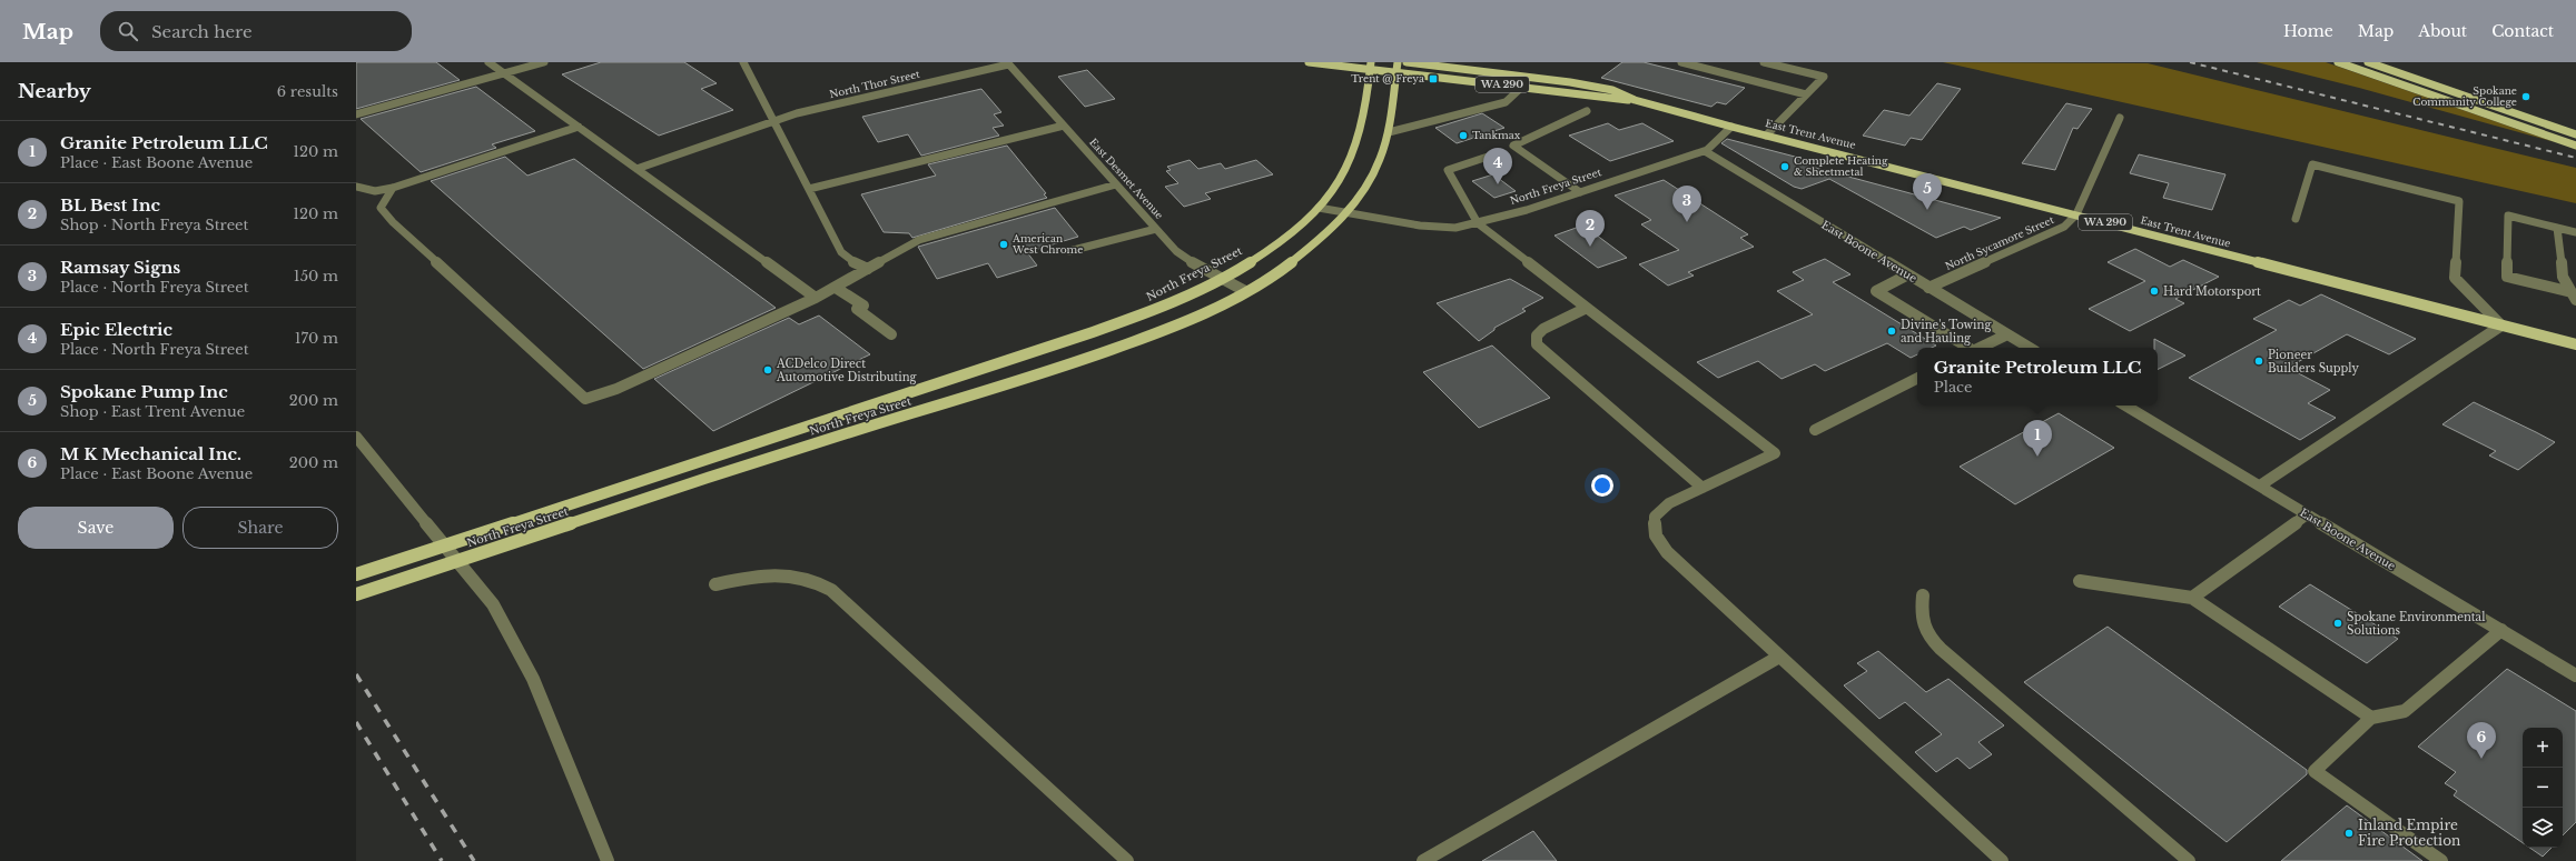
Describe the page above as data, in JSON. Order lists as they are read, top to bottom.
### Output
{
  "streets": {
    "main road": ["WA 290", "East Trent Avenue", "North Freya Street"],
    "street": [
      "North Thor Street",
      "East Desmet Avenue",
      "North Sycamore Street",
      "East Boone Avenue"
    ]
  },
  "crossings": [
    ["North Thor Street", "East Desmet Avenue"],
    ["East Trent Avenue", "North Freya Street"],
    ["East Trent Avenue", "North Sycamore Street"],
    ["East Desmet Avenue", "North Freya Street"],
    ["North Freya Street", "East Boone Avenue"],
    ["North Sycamore Street", "East Boone Avenue"]
  ],
  "places": {
    "transit": ["Trent @ Freya"],
    "other": [
      "Spokane Community College",
      "Tankmax",
      "Complete Heating & Sheetmetal",
      "American West Chrome",
      "Hard Motorsport",
      "Divine's Towing and Hauling",
      "Pioneer Builders Supply",
      "ACDelco Direct Automotive Distributing",
      "Spokane Environmental Solutions",
      "Inland Empire Fire Protection"
    ]
  },
  "page": {
    "header": "Map",
    "search": "Search here",
    "nav": [
      "Home",
      "Map",
      "About",
      "Contact"
    ],
    "heading": ["Nearby", "6 results"],
    "list": [
      {
        "mark": "1",
        "name": "Granite Petroleum LLC",
        "note": "Place · East Boone Avenue",
        "value": "120 m"
      },
      {
        "mark": "2",
        "name": "BL Best Inc",
        "note": "Shop · North Freya Street",
        "value": "120 m"
      },
      {
        "mark": "3",
        "name": "Ramsay Signs",
        "note": "Place · North Freya Street",
        "value": "150 m"
      },
      {
        "mark": "4",
        "name": "Epic Electric",
        "note": "Place · North Freya Street",
        "value": "170 m"
      },
      {
        "mark": "5",
        "name": "Spokane Pump Inc",
        "note": "Shop · East Trent Avenue",
        "value": "200 m"
      },
      {
        "mark": "6",
        "name": "M K Mechanical Inc.",
        "note": "Place · East Boone Avenue",
        "value": "200 m"
      }
    ],
    "pins": [
      "4",
      "5",
      "3",
      "2",
      "1",
      "6"
    ],
    "popup": ["Granite Petroleum LLC", "Place"],
    "buttons": ["Save", "Share"],
    "map_buttons": ["+", "−"]
  }
}
